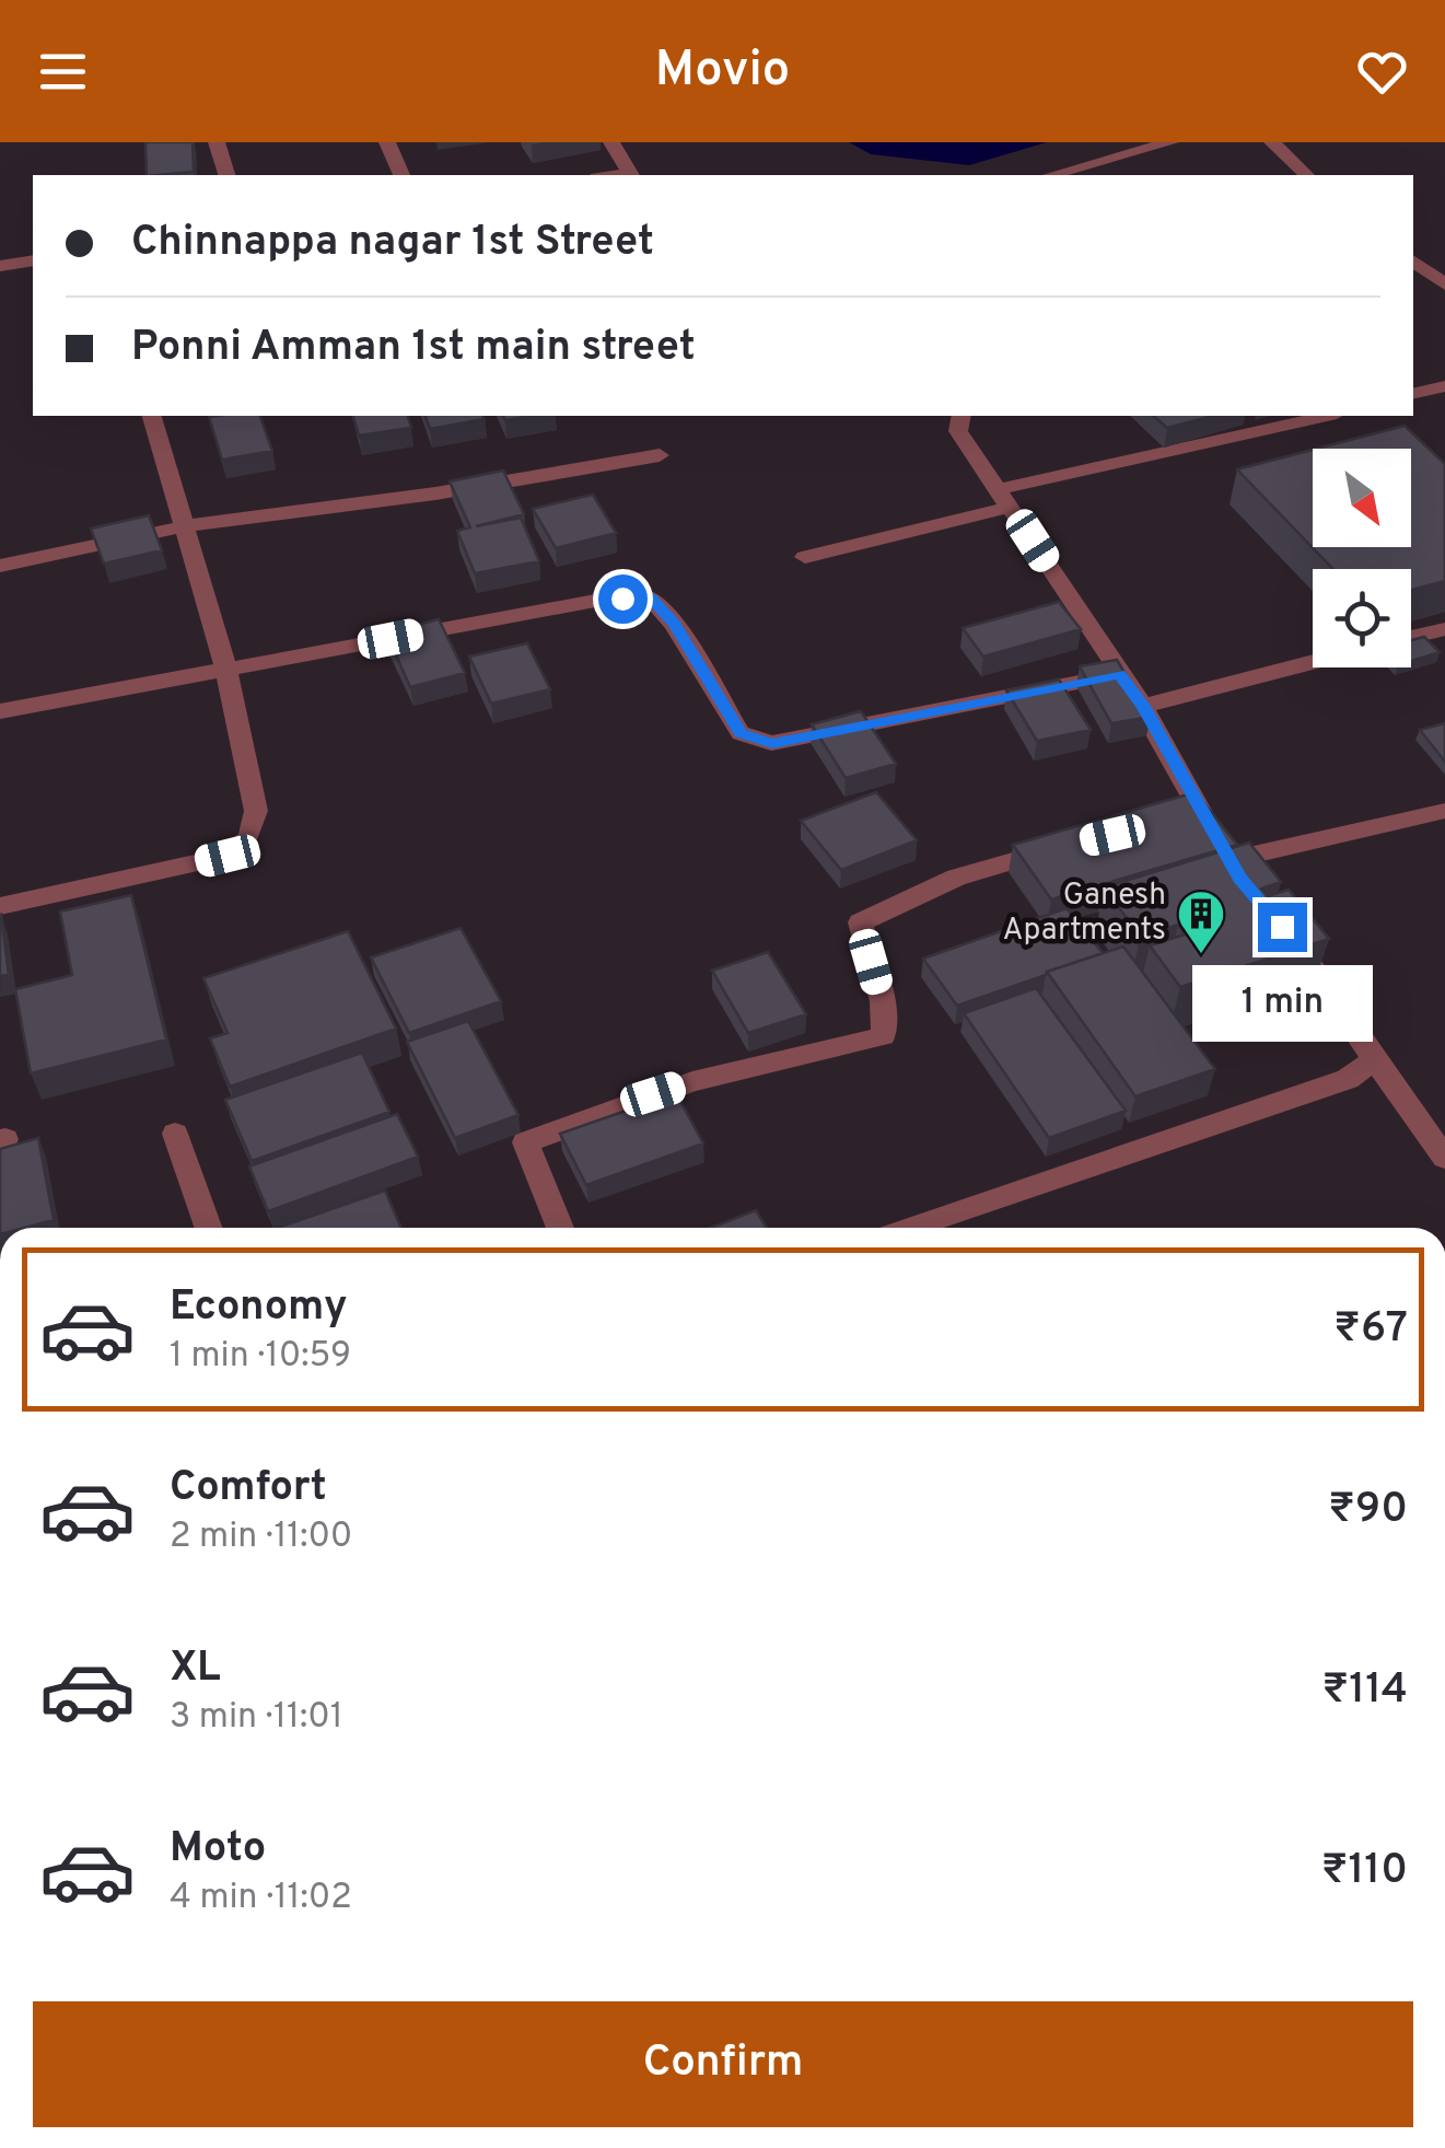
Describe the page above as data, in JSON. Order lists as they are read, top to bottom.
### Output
{
  "places": {
    "building": ["Ganesh Apartments"]
  },
  "north": "bottom right",
  "page": {
    "header": "Movio",
    "banner": ["Chinnappa nagar 1st Street", "Ponni Amman 1st main street"],
    "bubble": "1 min",
    "list": [
      {
        "name": "Economy",
        "note": "1 min · 10:59",
        "value": "₹67"
      },
      {
        "name": "Comfort",
        "note": "2 min · 11:00",
        "value": "₹90"
      },
      {
        "name": "XL",
        "note": "3 min · 11:01",
        "value": "₹114"
      },
      {
        "name": "Moto",
        "note": "4 min · 11:02",
        "value": "₹110"
      }
    ],
    "buttons": "Confirm"
  }
}
